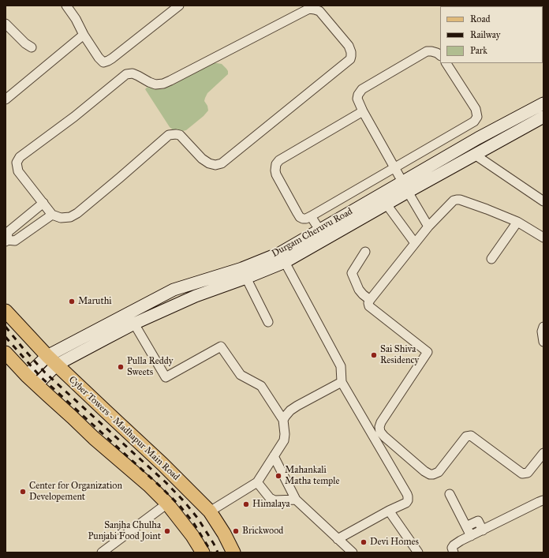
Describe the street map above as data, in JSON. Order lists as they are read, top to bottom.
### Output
{
  "streets": {
    "main road": ["Durgam Cheruvu Road", "Cyber Towers - Madhapur Main Road"]
  },
  "crossings": [
    ["Durgam Cheruvu Road", "Cyber Towers - Madhapur Main Road"]
  ],
  "places": [
    "Maruthi",
    "Sai Shiva Residency",
    "Pulla Reddy Sweets",
    "Mahankali Matha temple",
    "Center for Organization Developement",
    "Himalaya",
    "Sanjha Chulha Punjabi Food Joint",
    "Brickwood",
    "Devi Homes"
  ],
  "legend": ["Road", "Railway", "Park"]
}
